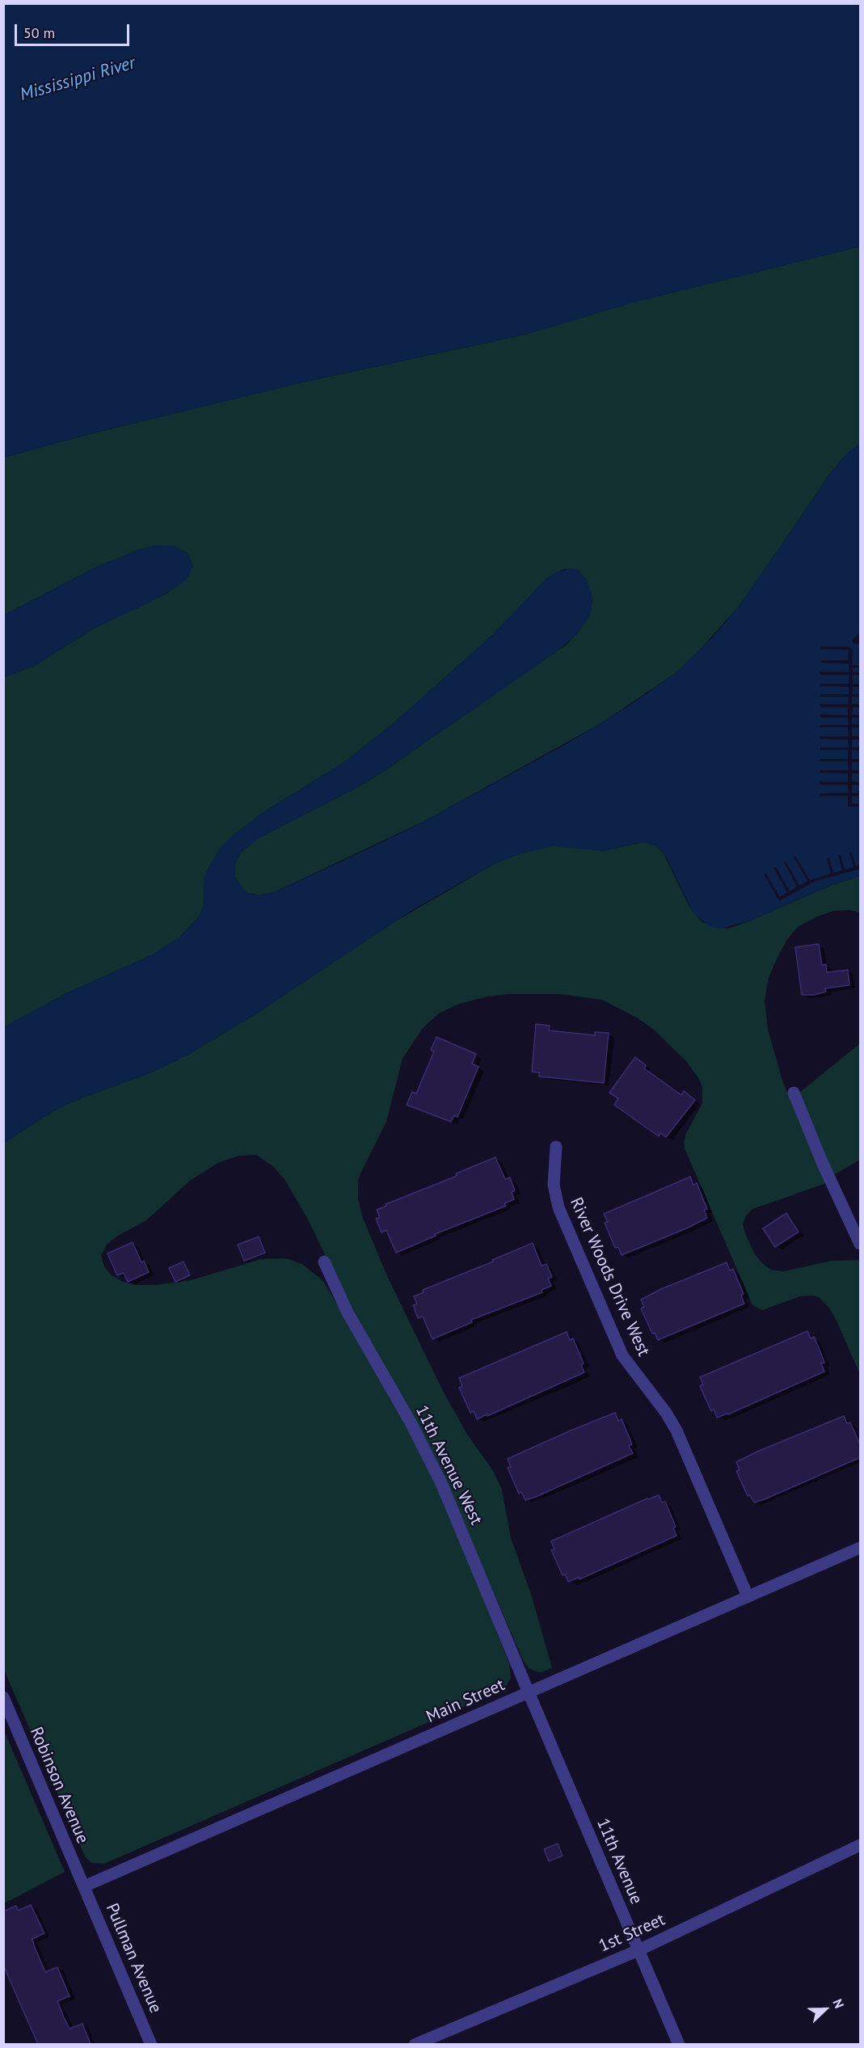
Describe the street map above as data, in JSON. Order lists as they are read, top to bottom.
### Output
{
  "streets": {
    "street": [
      "River Woods Drive West",
      "11th Avenue West",
      "Main Street",
      "Robinson Avenue",
      "11th Avenue",
      "1st Street",
      "Pullman Avenue"
    ]
  },
  "crossings": [
    ["River Woods Drive West", "Main Street"],
    ["11th Avenue West", "Main Street"],
    ["11th Avenue West", "11th Avenue"],
    ["Main Street", "Robinson Avenue"],
    ["Main Street", "11th Avenue"],
    ["Main Street", "Pullman Avenue"],
    ["Robinson Avenue", "Pullman Avenue"],
    ["11th Avenue", "1st Street"]
  ],
  "water": ["Mississippi River"],
  "scale_bar": "50 m",
  "north": "top right"
}
